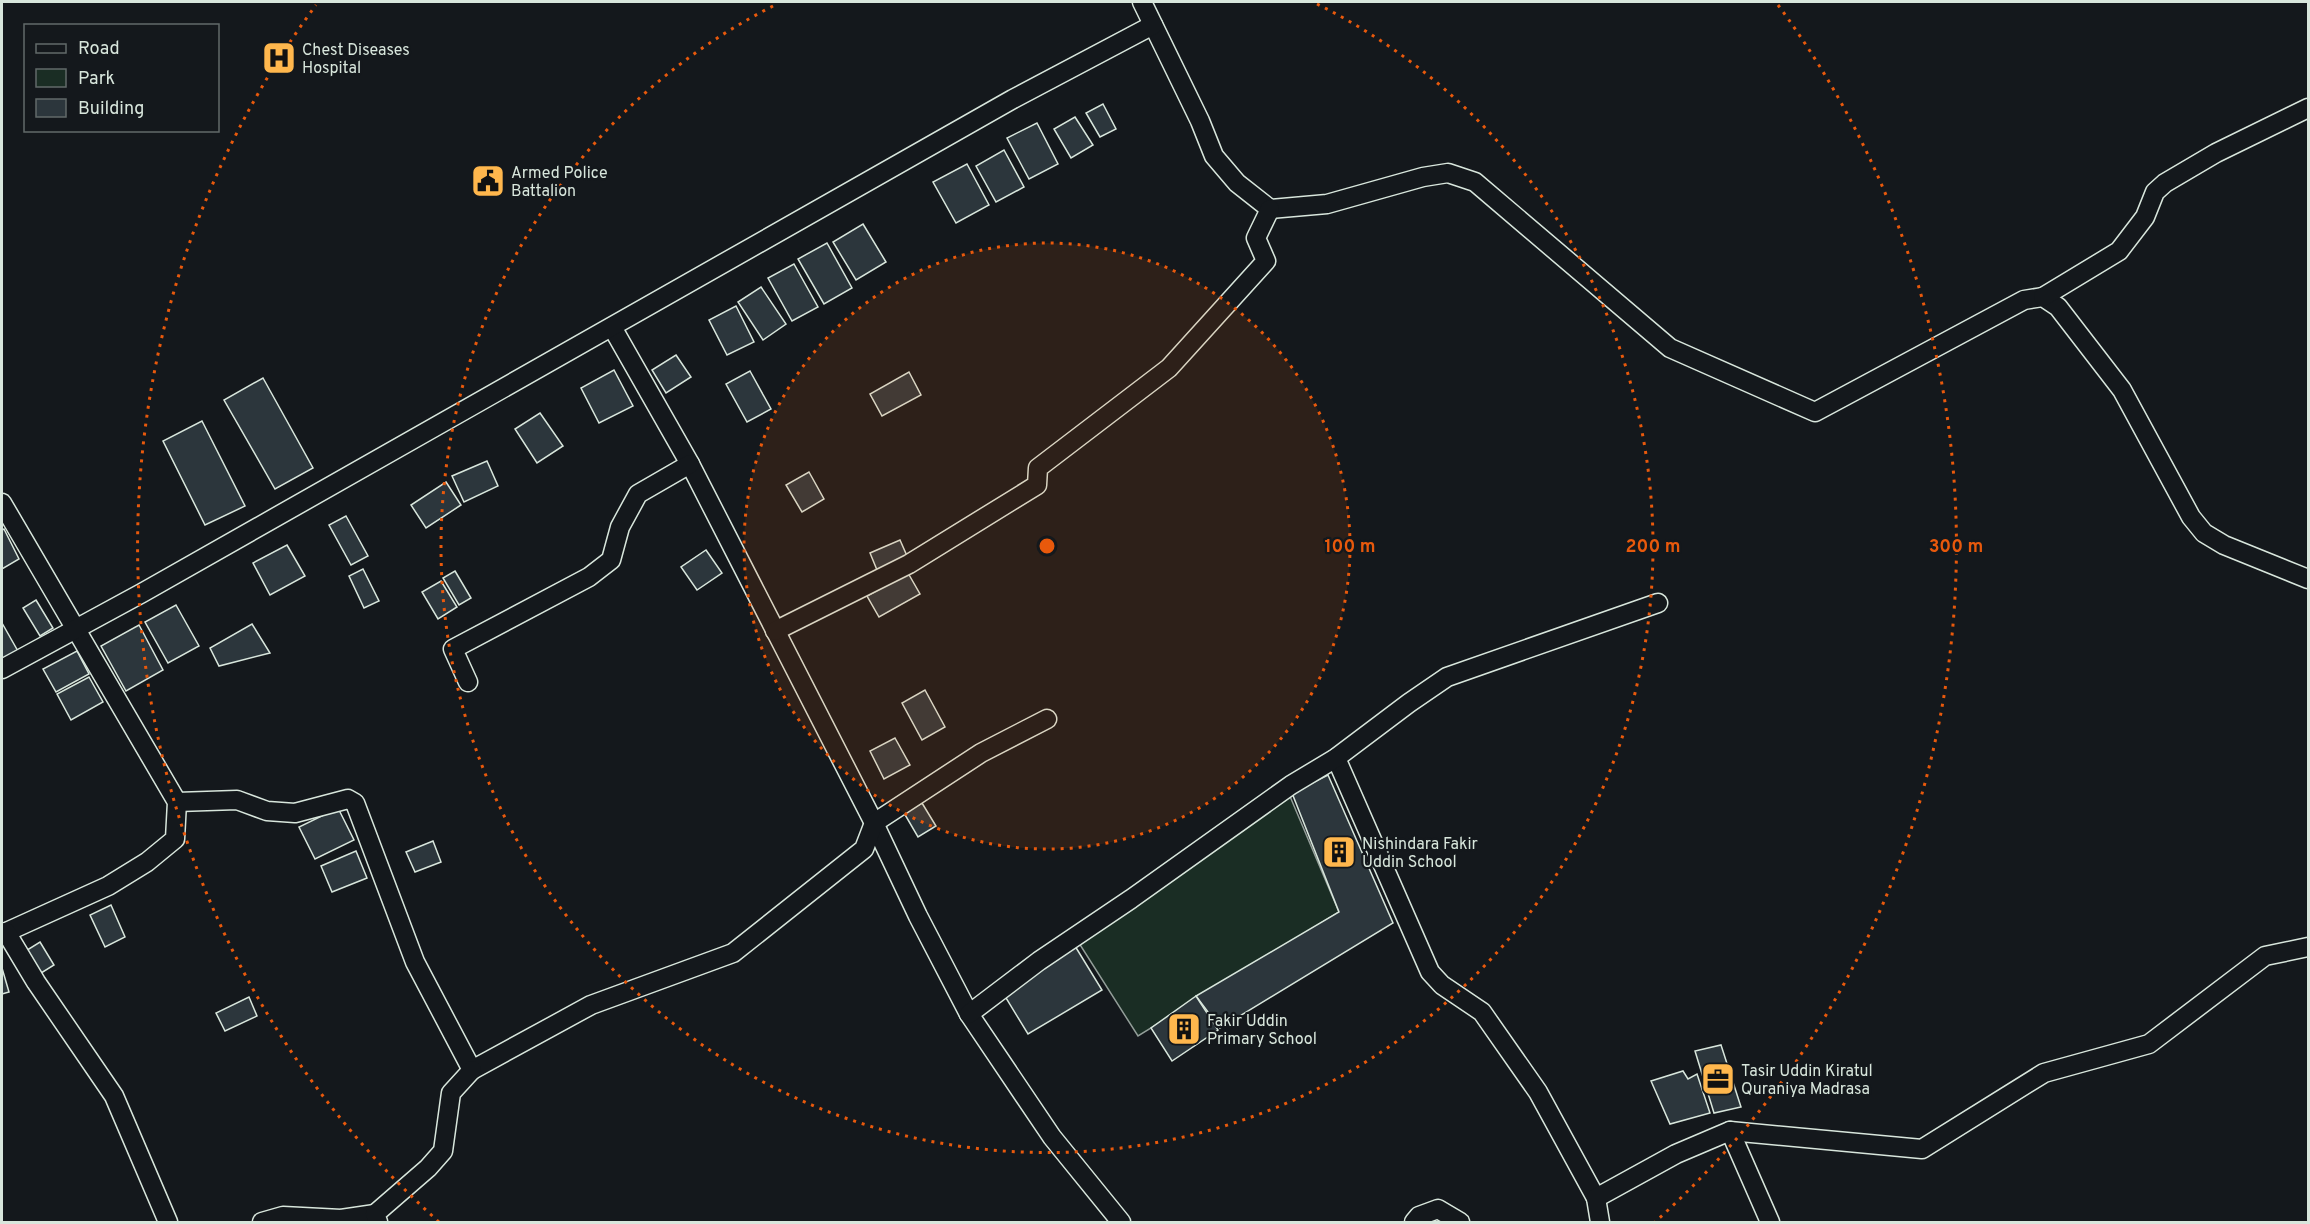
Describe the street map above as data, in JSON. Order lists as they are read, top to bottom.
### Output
{
  "places": {
    "hospital": ["Chest Diseases Hospital"],
    "public building": ["Armed Police Battalion"],
    "building": ["Nishindara Fakir Uddin School", "Fakir Uddin Primary School"],
    "office": ["Tasir Uddin Kiratul Quraniya Madrasa"]
  },
  "legend": ["Road", "Park", "Building"],
  "rings": ["100 m", "200 m", "300 m"]
}
